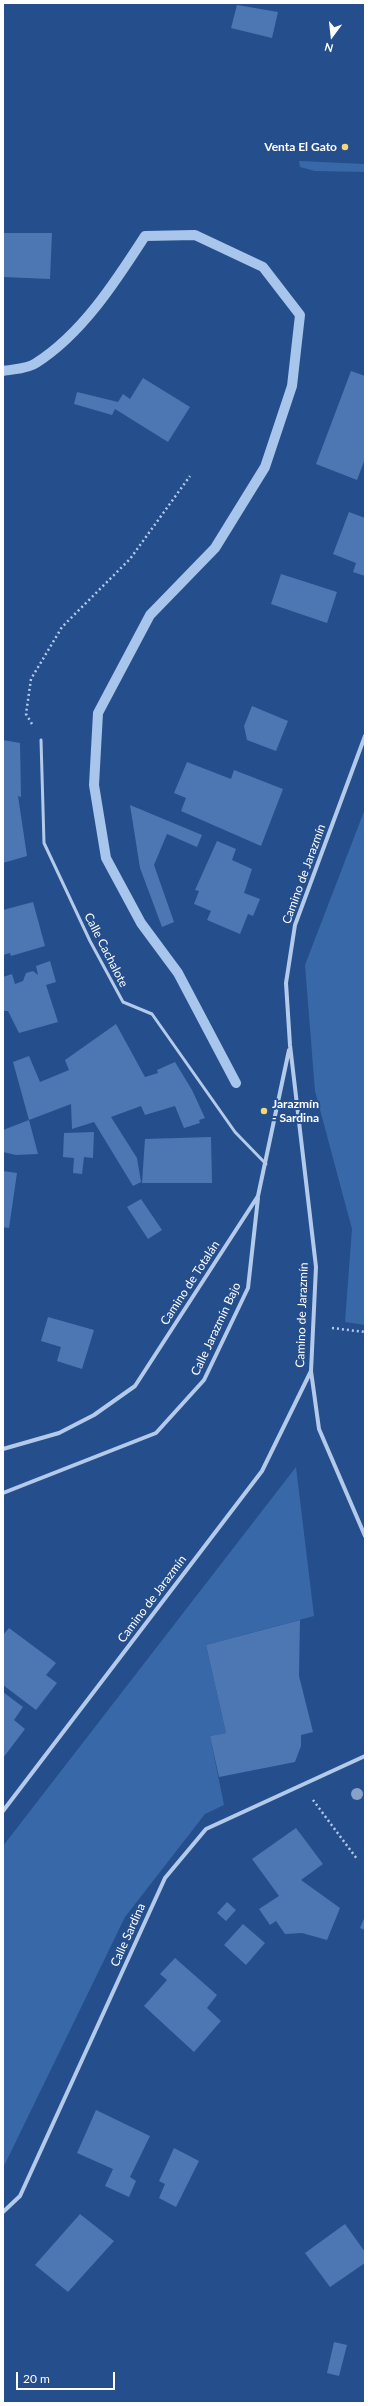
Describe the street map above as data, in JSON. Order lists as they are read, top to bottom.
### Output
{
  "streets": {
    "street": [
      "Camino de Jarazmín",
      "Camino de Totalán",
      "Calle Jarazmín Bajo",
      "Calle Sardina"
    ],
    "lane": ["Calle Cachalote"]
  },
  "crossings": [
    ["Camino de Jarazmín", "Camino de Totalán"],
    ["Calle Cachalote", "Camino de Totalán"],
    ["Camino de Totalán", "Calle Jarazmín Bajo"]
  ],
  "places": ["Venta El Gato", "Jarazmín - Sardina"],
  "scale_bar": "20 m",
  "north": "bottom"
}
